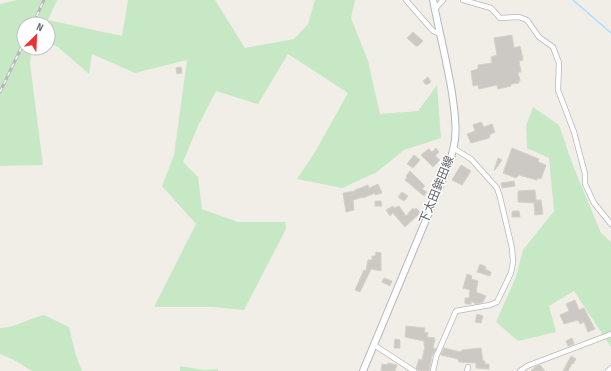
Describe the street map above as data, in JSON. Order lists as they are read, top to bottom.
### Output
{
  "streets": {
    "main road": ["下太田鉾田線"]
  },
  "north": "top right"
}
